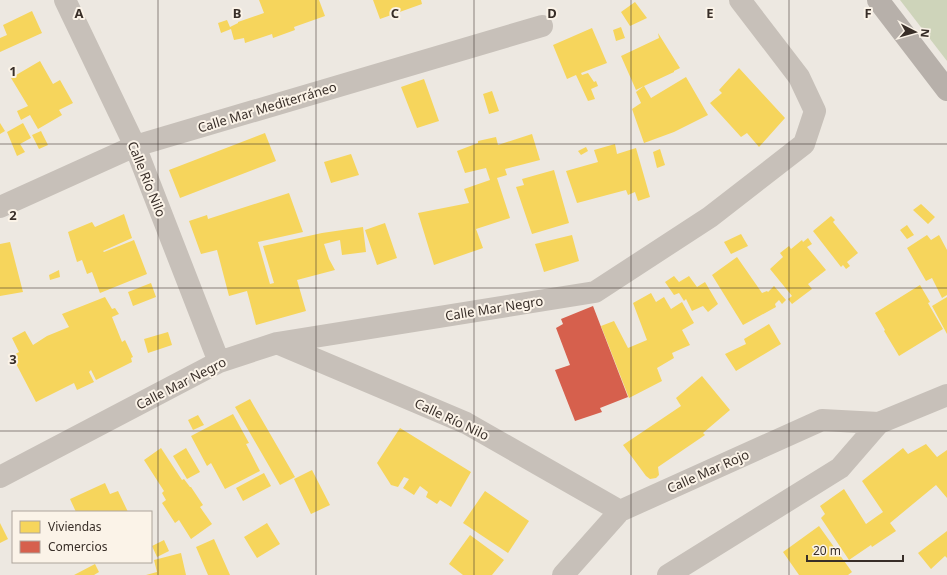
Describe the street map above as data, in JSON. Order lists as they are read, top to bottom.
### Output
{
  "streets": {
    "street": [
      "Calle Mar Mediterráneo",
      "Calle Río Nilo",
      "Calle Mar Negro",
      "Calle Mar Rojo"
    ]
  },
  "crossings": [
    ["Calle Mar Mediterráneo", "Calle Río Nilo"],
    ["Calle Río Nilo", "Calle Mar Negro"],
    ["Calle Río Nilo", "Calle Mar Rojo"]
  ],
  "legend": ["Viviendas", "Comercios"],
  "scale_bar": "20 m",
  "north": "right",
  "grid": {
    "columns": [
      "A",
      "B",
      "C",
      "D",
      "E",
      "F"
    ],
    "rows": ["1", "2", "3"]
  }
}
